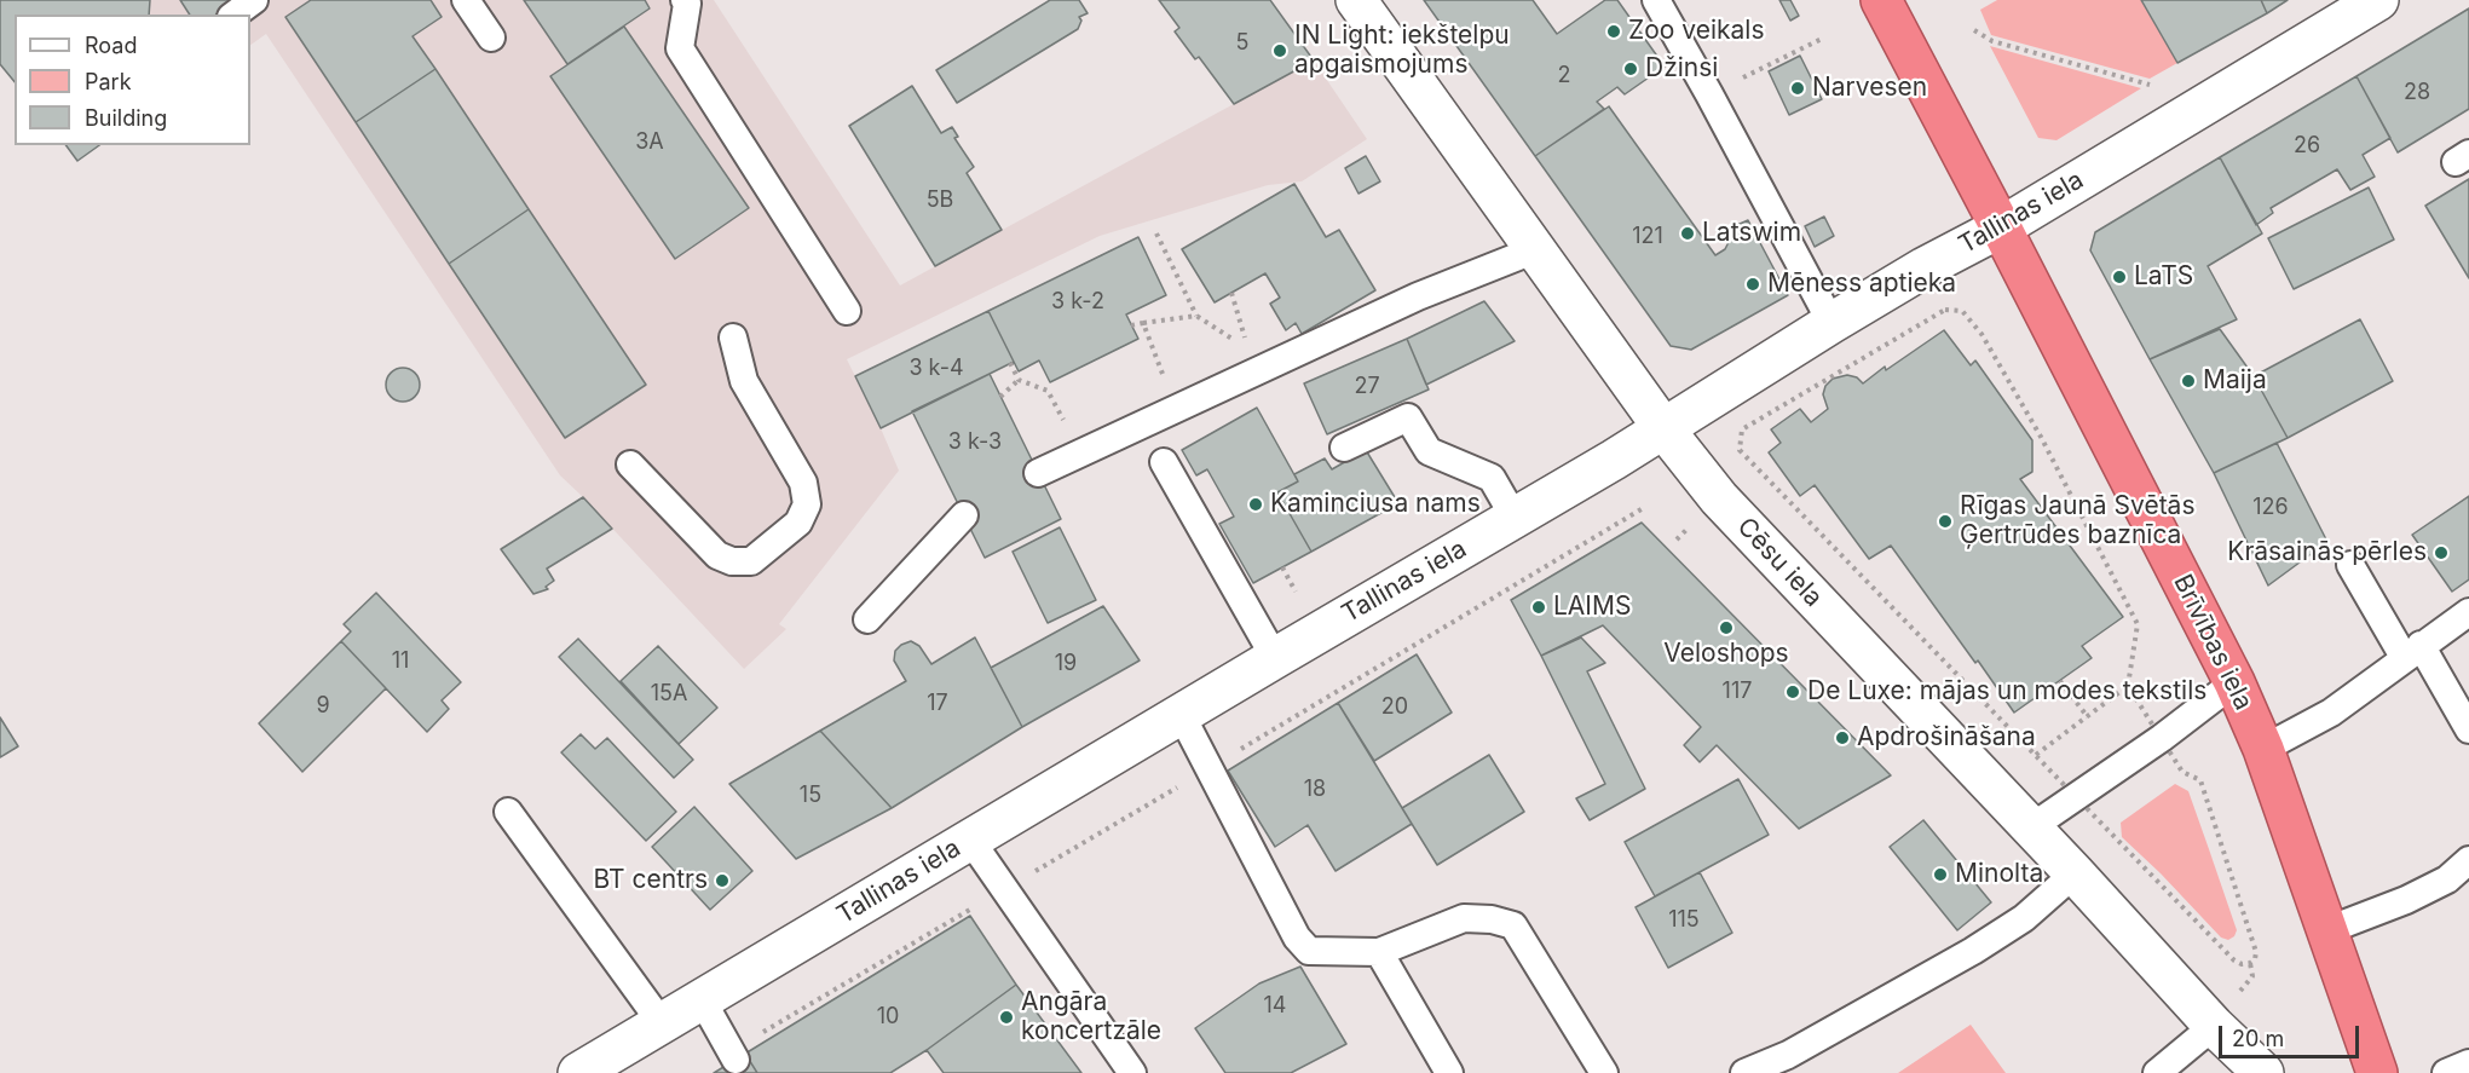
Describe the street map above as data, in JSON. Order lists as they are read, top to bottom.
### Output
{
  "streets": {
    "highway": ["Brīvības iela"],
    "street": ["Tallinas iela", "Cēsu iela"]
  },
  "crossings": [
    ["Tallinas iela", "Cēsu iela"],
    ["Tallinas iela", "Brīvības iela"]
  ],
  "places": [
    "Zoo veikals",
    "IN Light: iekštelpu apgaismojums",
    "Džinsi",
    "Narvesen",
    "Latswim",
    "LaTS",
    "Mēness aptieka",
    "Maija",
    "Kaminciusa nams",
    "Rīgas Jaunā Svētās Ģertrūdes baznīca",
    "Krāsainās pērles",
    "LAIMS",
    "Veloshops",
    "De Luxe: mājas un modes tekstils",
    "Apdrošināšana",
    "Minolta",
    "BT centrs",
    "Angāra koncertzāle"
  ],
  "house_numbers": [
    "5",
    "2",
    "28",
    "3A",
    "26",
    "5B",
    "121",
    "3 k-2",
    "3 k-4",
    "27",
    "3 k-3",
    "126",
    "11",
    "19",
    "117",
    "15A",
    "17",
    "9",
    "20",
    "18",
    "15",
    "115",
    "14",
    "10"
  ],
  "legend": ["Road", "Park", "Building"],
  "scale_bar": "20 m"
}
